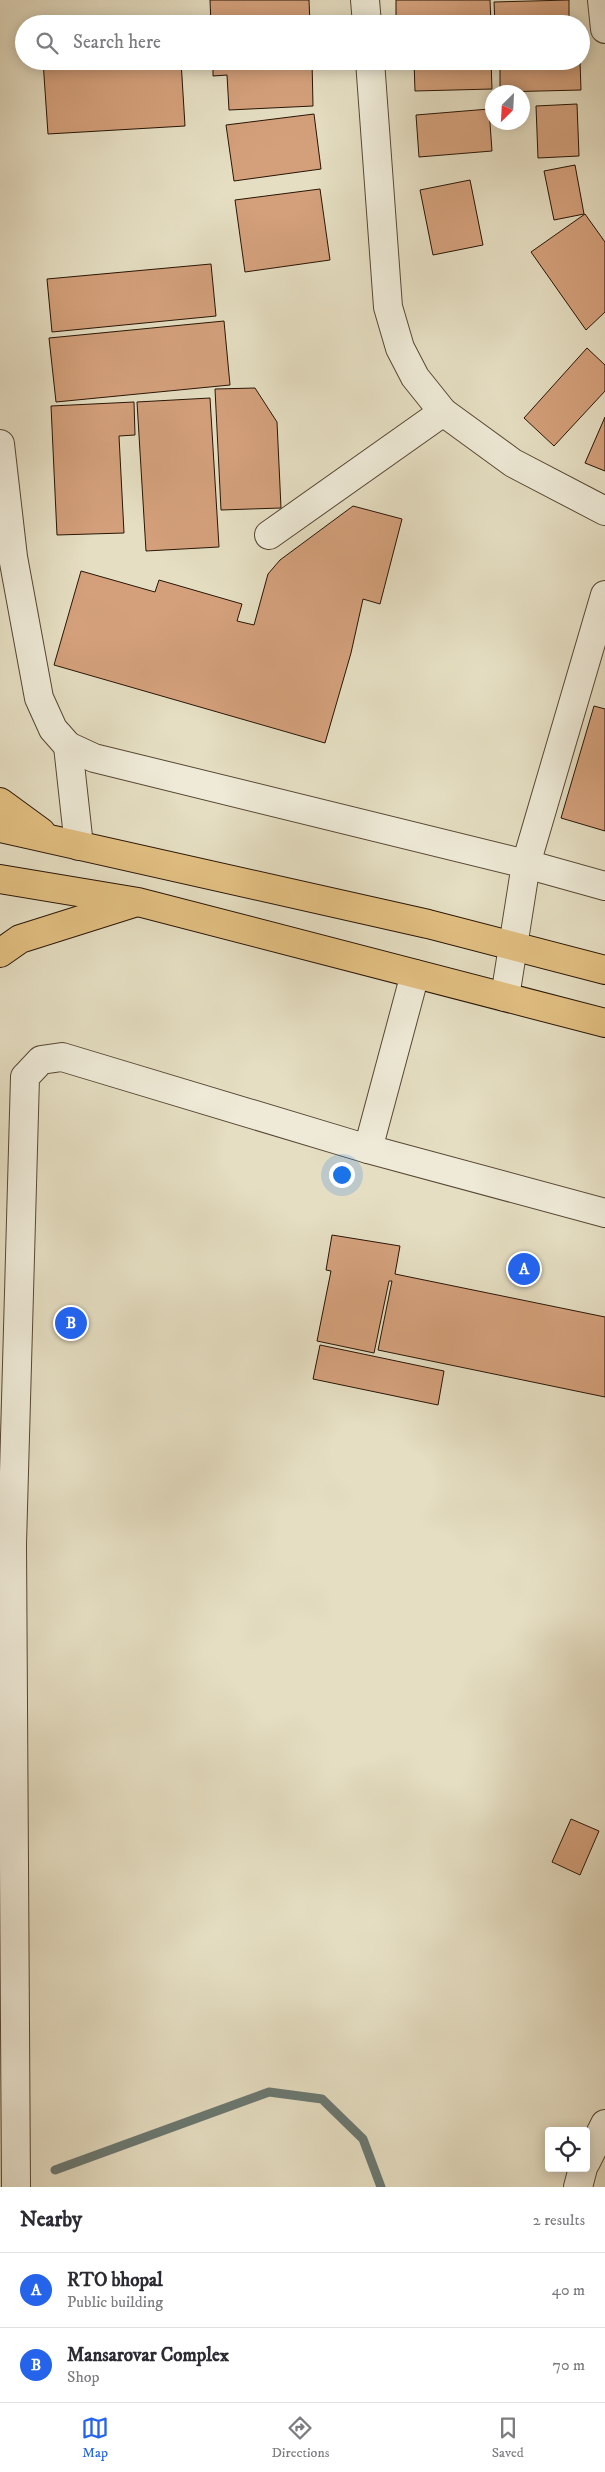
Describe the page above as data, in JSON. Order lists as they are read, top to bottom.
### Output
{
  "north": "bottom left",
  "page": {
    "search": "Search here",
    "pins": ["A", "B"],
    "heading": ["Nearby", "2 results"],
    "list": [
      {
        "mark": "A",
        "name": "RTO bhopal",
        "note": "Public building",
        "value": "40 m"
      },
      {
        "mark": "B",
        "name": "Mansarovar Complex",
        "note": "Shop",
        "value": "70 m"
      }
    ],
    "nav": ["Map", "Directions", "Saved"]
  }
}
